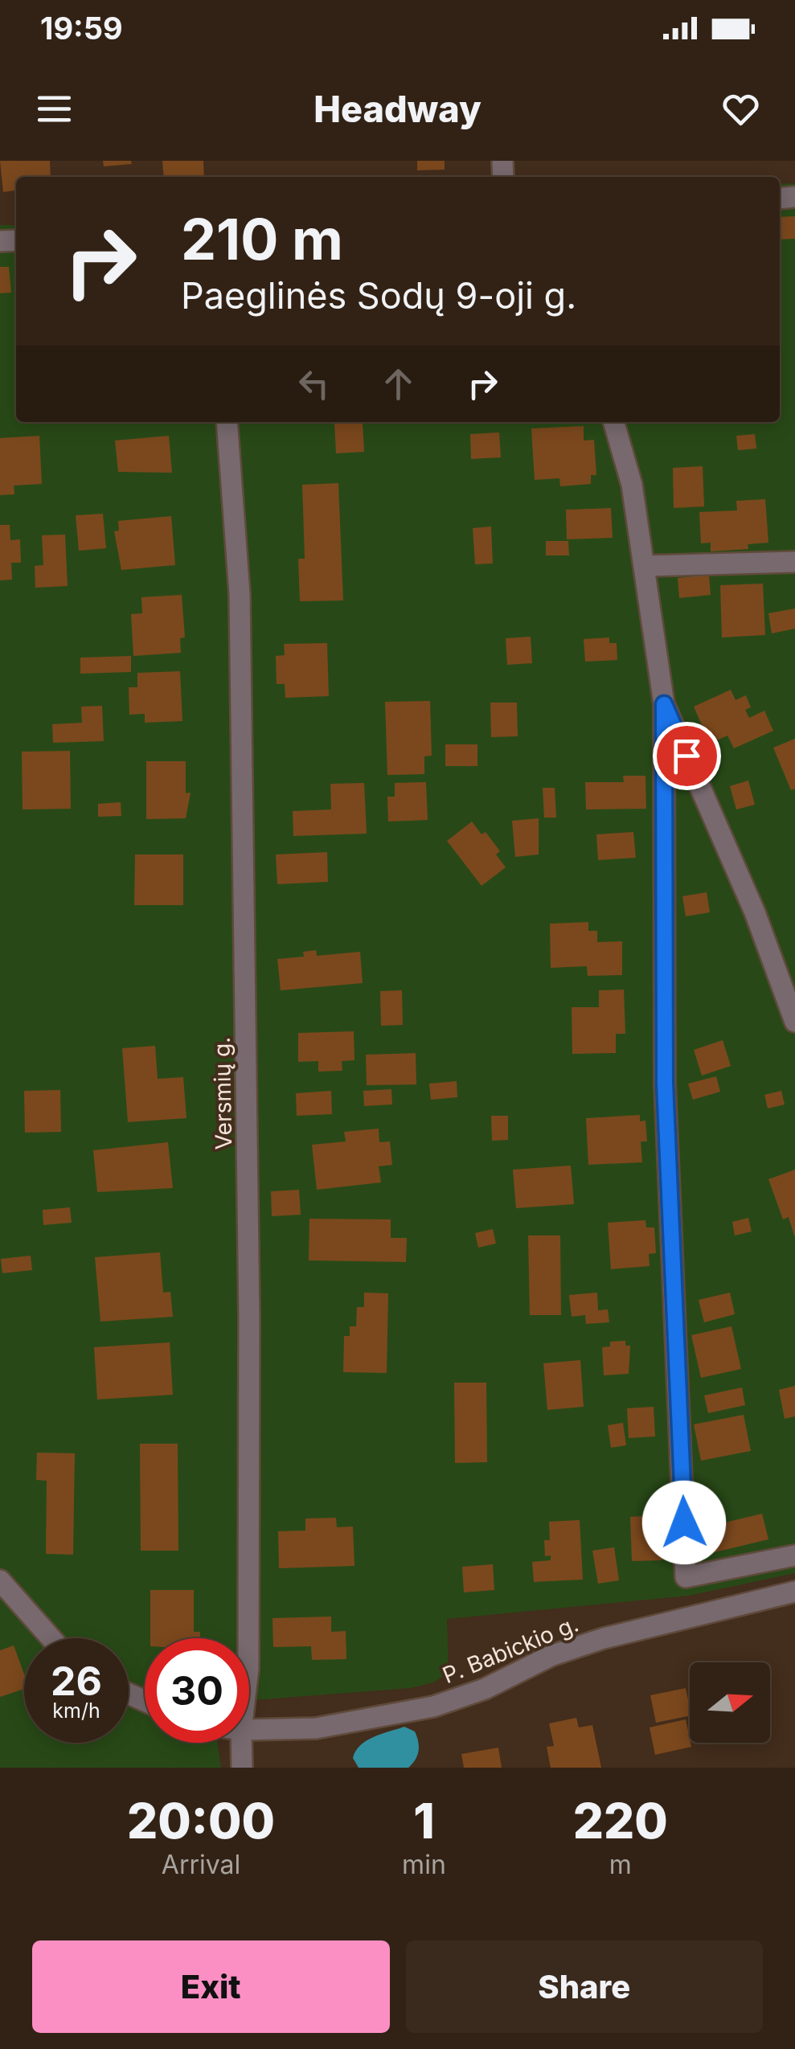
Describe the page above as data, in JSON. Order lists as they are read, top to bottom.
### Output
{
  "streets": {
    "street": ["Versmių g.", "P. Babickio g."]
  },
  "north": "right",
  "page": {
    "status": "19:59",
    "header": "Headway",
    "turn": ["210 m", "Paeglinės Sodų 9-oji g."],
    "speed": "26 km/h",
    "limit": "30",
    "eta": [
      "20:00",
      "Arrival",
      "1",
      "min",
      "220",
      "m"
    ],
    "buttons": ["Exit", "Share"]
  }
}
